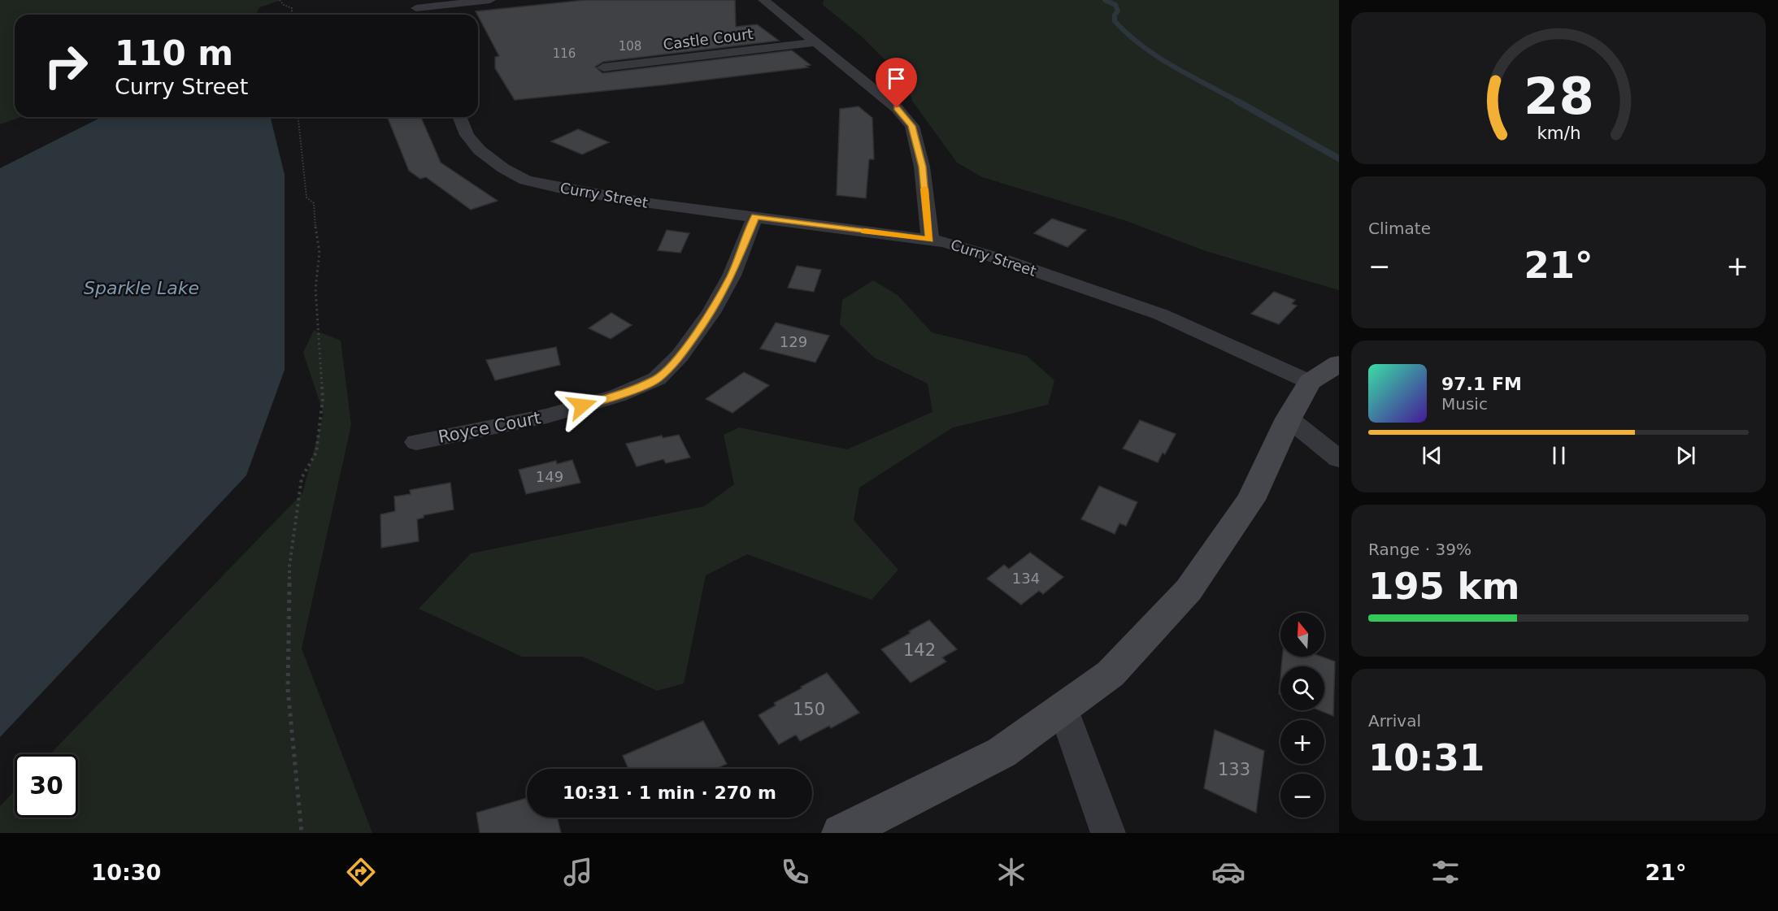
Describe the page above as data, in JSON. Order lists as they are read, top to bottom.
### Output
{
  "streets": {
    "street": ["Castle Court", "Curry Street", "Royce Court"]
  },
  "crossings": [
    ["Curry Street", "Royce Court"]
  ],
  "water": ["Sparkle Lake"],
  "house_numbers": [
    "108",
    "116",
    "129",
    "149",
    "134",
    "142",
    "150",
    "133"
  ],
  "north": "top",
  "page": {
    "turn": ["110 m", "Curry Street"],
    "tile": [
      "Climate",
      ["Range · 39%", "195 km"],
      ["Arrival", "10:31"]
    ],
    "heat": ["−", "21°", "+"],
    "song": ["97.1 FM", "Music"],
    "map_buttons": ["+", "−"],
    "limit": "30",
    "trip": "10:31 · 1 min · 270 m",
    "tabs": ["10:30", "21°"],
    "gauge": ["28", "km/h"]
  }
}
